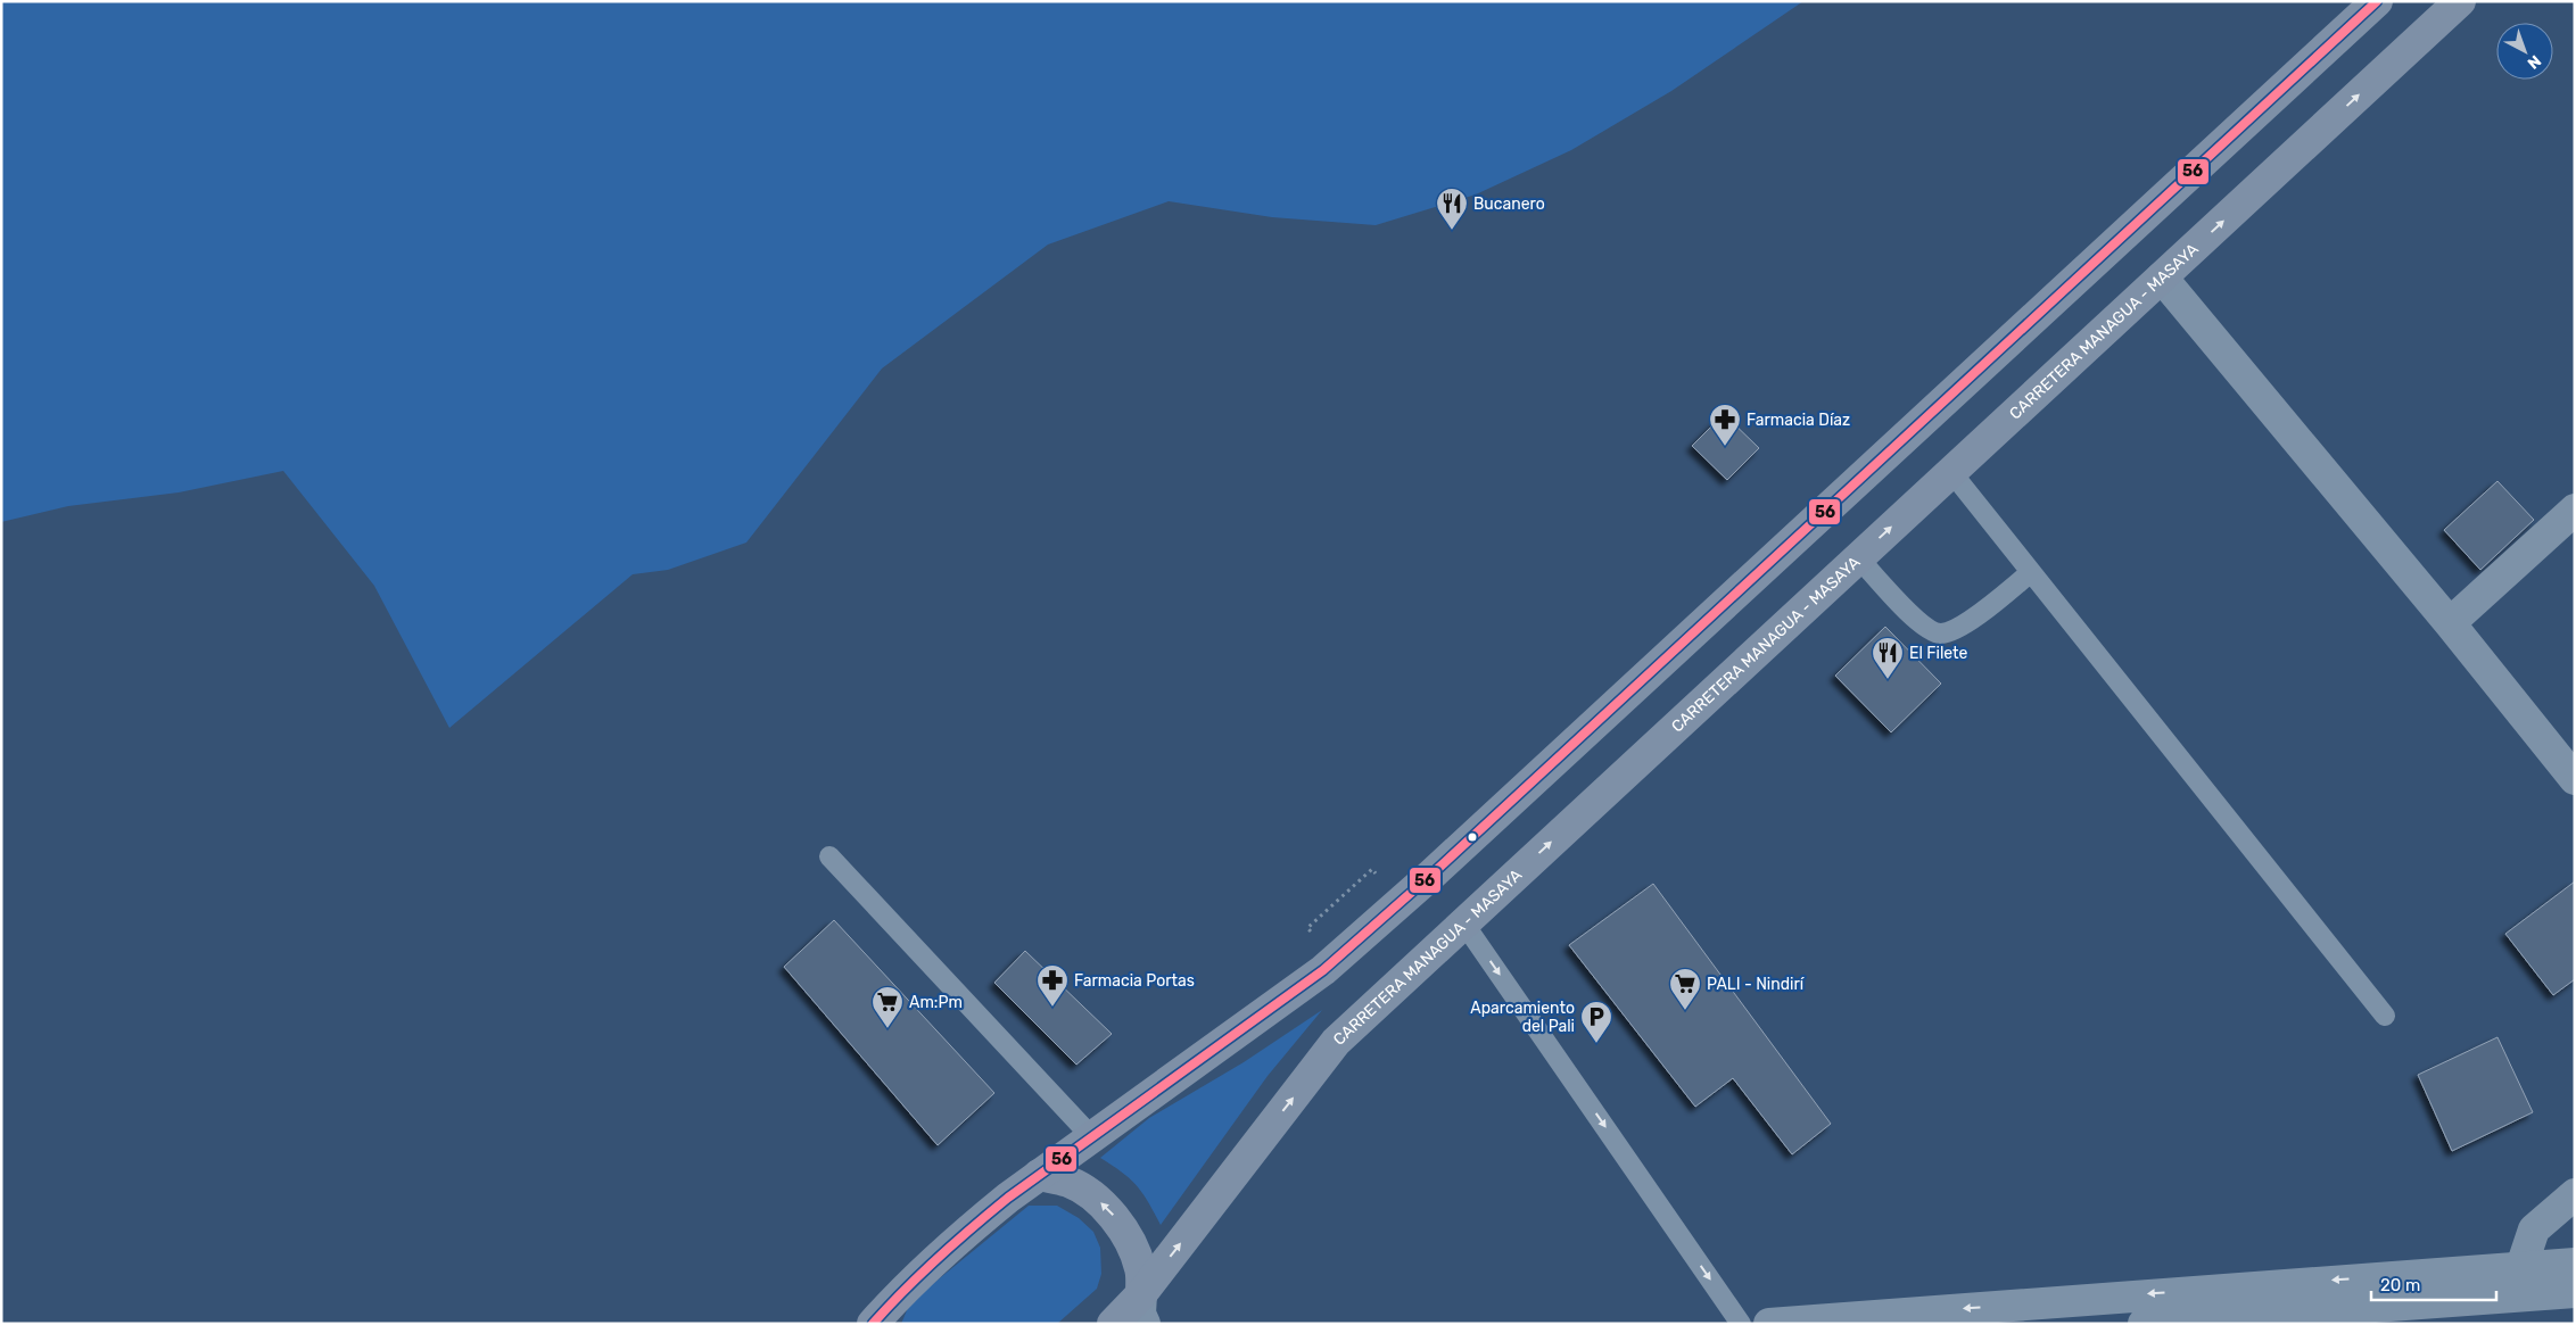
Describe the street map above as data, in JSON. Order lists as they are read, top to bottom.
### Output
{
  "streets": {
    "highway": ["CARRETERA MANAGUA - MASAYA"]
  },
  "places": {
    "restaurant": ["Bucanero", "El Filete"],
    "pharmacy": ["Farmacia Díaz", "Farmacia Portas"],
    "supermarket": ["PALI - Nindirí", "Am:Pm"],
    "parking": ["Aparcamiento del Pali"]
  },
  "lines": ["transit line 56"],
  "scale_bar": "20 m",
  "north": "bottom right"
}
